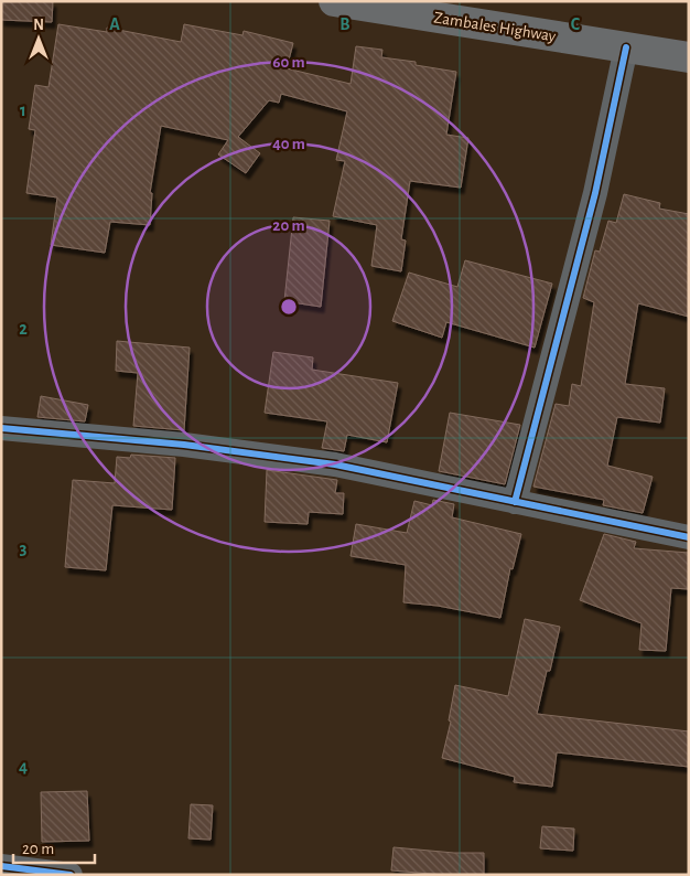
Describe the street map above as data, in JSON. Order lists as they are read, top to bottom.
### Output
{
  "streets": {
    "main road": ["Zambales Highway"]
  },
  "scale_bar": "20 m",
  "north": "top",
  "grid": {
    "columns": ["A", "B", "C"],
    "rows": [
      "1",
      "2",
      "3",
      "4"
    ]
  },
  "rings": ["60 m", "40 m", "20 m"]
}
